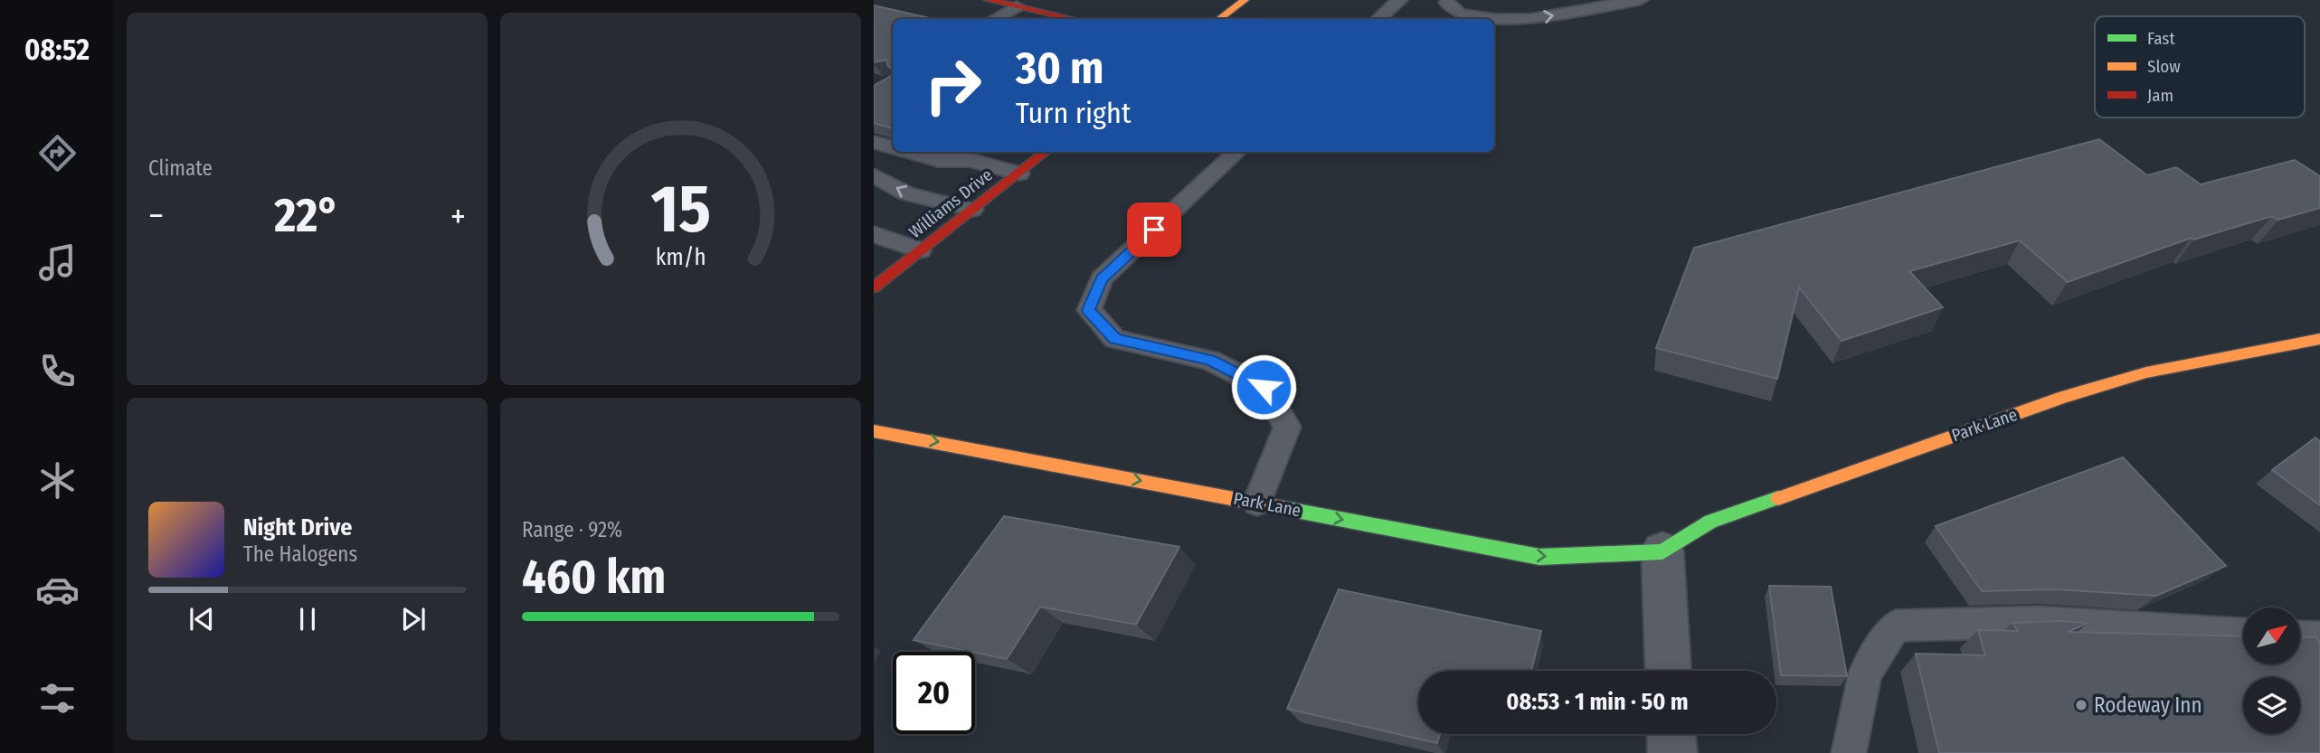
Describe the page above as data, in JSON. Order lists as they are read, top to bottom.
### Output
{
  "streets": {
    "street": ["Williams Drive", "Park Lane"]
  },
  "one_way": ["Park Lane"],
  "places": ["Rodeway Inn"],
  "legend": ["Fast", "Slow", "Jam"],
  "north": "top right",
  "page": {
    "tabs": "08:52",
    "tile": [
      "Climate",
      ["Range · 92%", "460 km"]
    ],
    "turn": ["30 m", "Turn right"],
    "heat": ["−", "22°", "+"],
    "song": ["Night Drive", "The Halogens"],
    "limit": "20",
    "trip": "08:53 · 1 min · 50 m",
    "gauge": ["15", "km/h"]
  }
}
